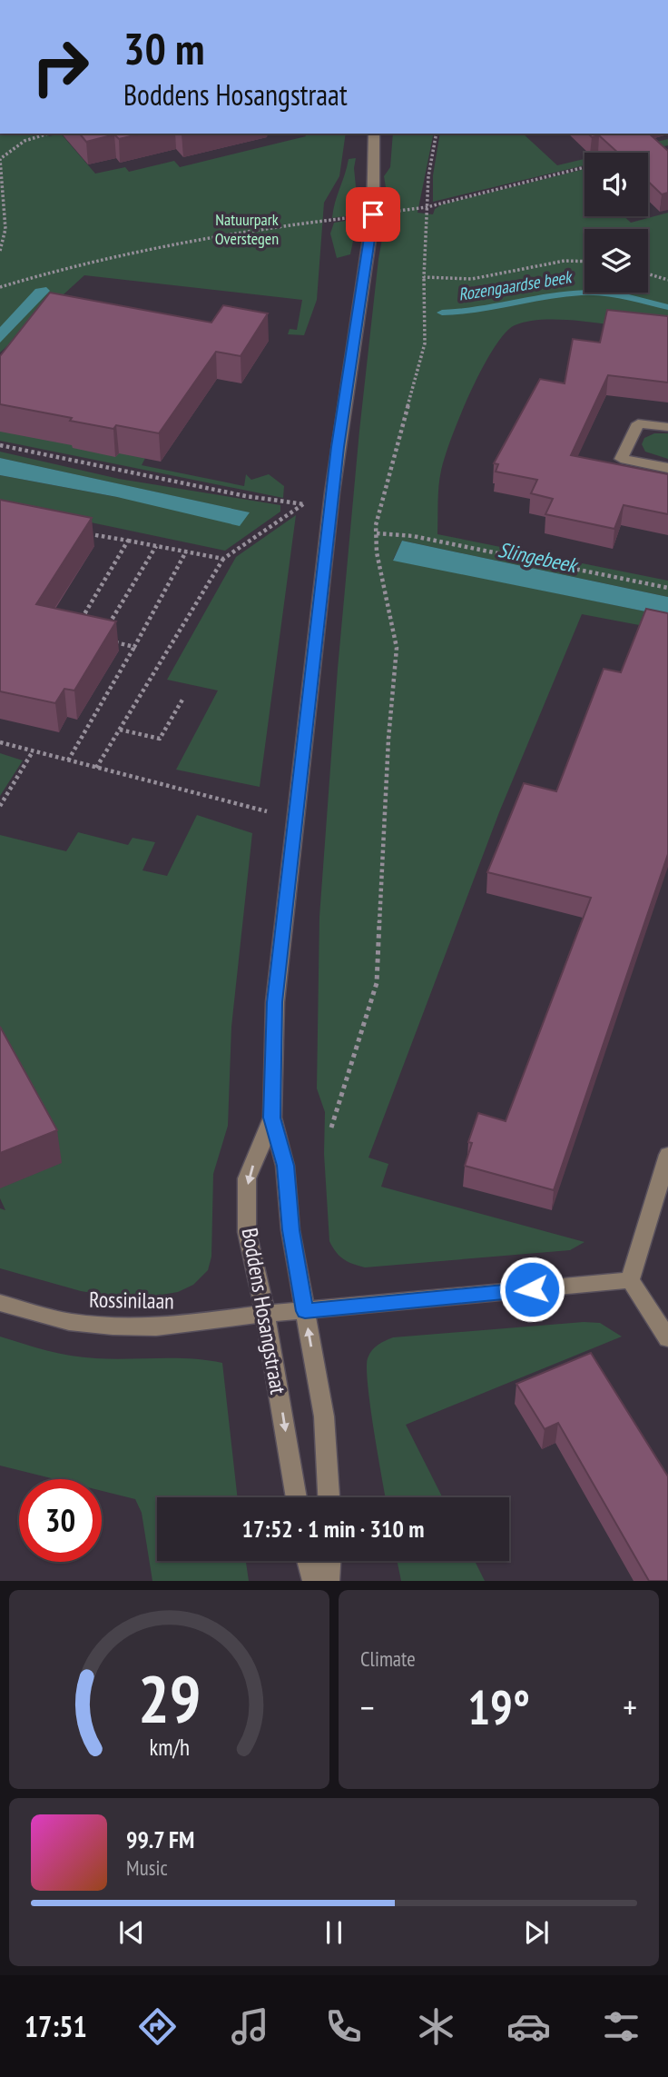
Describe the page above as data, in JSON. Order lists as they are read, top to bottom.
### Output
{
  "streets": {
    "street": ["Rossinilaan", "Boddens Hosangstraat"]
  },
  "crossings": [
    ["Rossinilaan", "Boddens Hosangstraat"]
  ],
  "water": ["Rozengaardse beek", "Slingebeek"],
  "parks": ["Natuurpark Overstegen"],
  "page": {
    "turn": ["30 m", "Boddens Hosangstraat"],
    "limit": "30",
    "trip": "17:52 · 1 min · 310 m",
    "tile": "Climate",
    "heat": ["−", "19°", "+"],
    "song": ["99.7 FM", "Music"],
    "tabs": "17:51",
    "gauge": ["29", "km/h"]
  }
}
